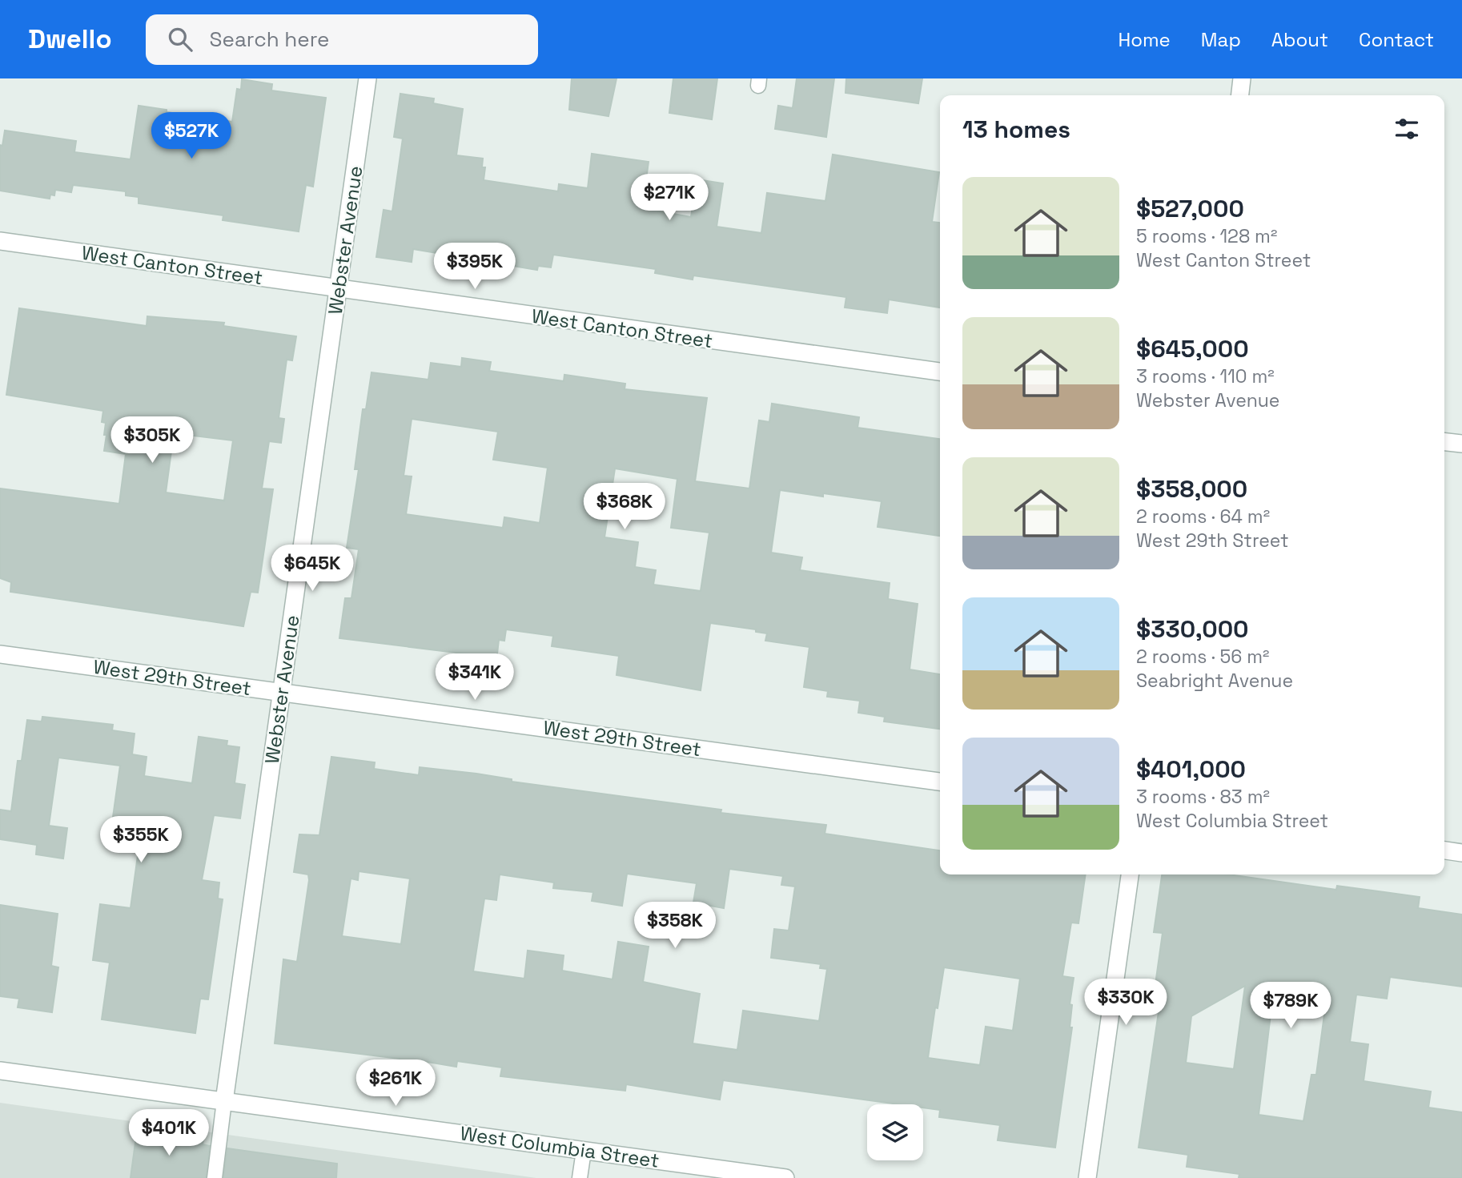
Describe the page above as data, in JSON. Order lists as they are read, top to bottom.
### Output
{
  "streets": {
    "street": [
      "Webster Avenue",
      "West Canton Street",
      "West 29th Street",
      "West Columbia Street"
    ]
  },
  "crossings": [
    ["Webster Avenue", "West Canton Street"],
    ["Webster Avenue", "West 29th Street"],
    ["Webster Avenue", "West Columbia Street"]
  ],
  "page": {
    "header": "Dwello",
    "search": "Search here",
    "nav": [
      "Home",
      "Map",
      "About",
      "Contact"
    ],
    "heading": "13 homes",
    "price": [
      "$527K",
      "$271K",
      "$395K",
      "$305K",
      "$368K",
      "$645K",
      "$341K",
      "$355K",
      "$358K",
      "$330K",
      "$789K",
      "$261K",
      "$401K"
    ],
    "list": [
      {
        "name": "$527,000",
        "note": "5 rooms · 128 m² · West Canton Street"
      },
      {
        "name": "$645,000",
        "note": "3 rooms · 110 m² · Webster Avenue"
      },
      {
        "name": "$358,000",
        "note": "2 rooms · 64 m² · West 29th Street"
      },
      {
        "name": "$330,000",
        "note": "2 rooms · 56 m² · Seabright Avenue"
      },
      {
        "name": "$401,000",
        "note": "3 rooms · 83 m² · West Columbia Street"
      }
    ]
  }
}
